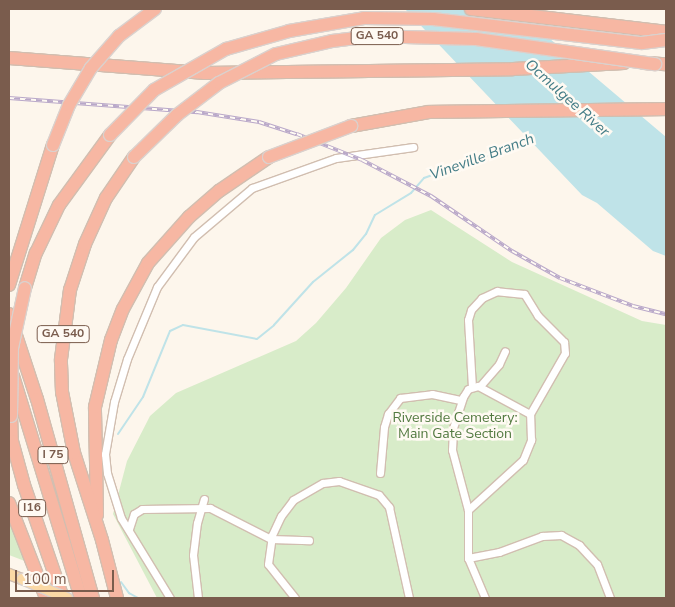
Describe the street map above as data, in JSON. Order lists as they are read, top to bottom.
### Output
{
  "streets": {
    "highway": ["GA 540", "I 75", "I16"]
  },
  "water": ["Ocmulgee River", "Vineville Branch"],
  "parks": ["Riverside Cemetery: Main Gate Section"],
  "scale_bar": "100 m"
}
